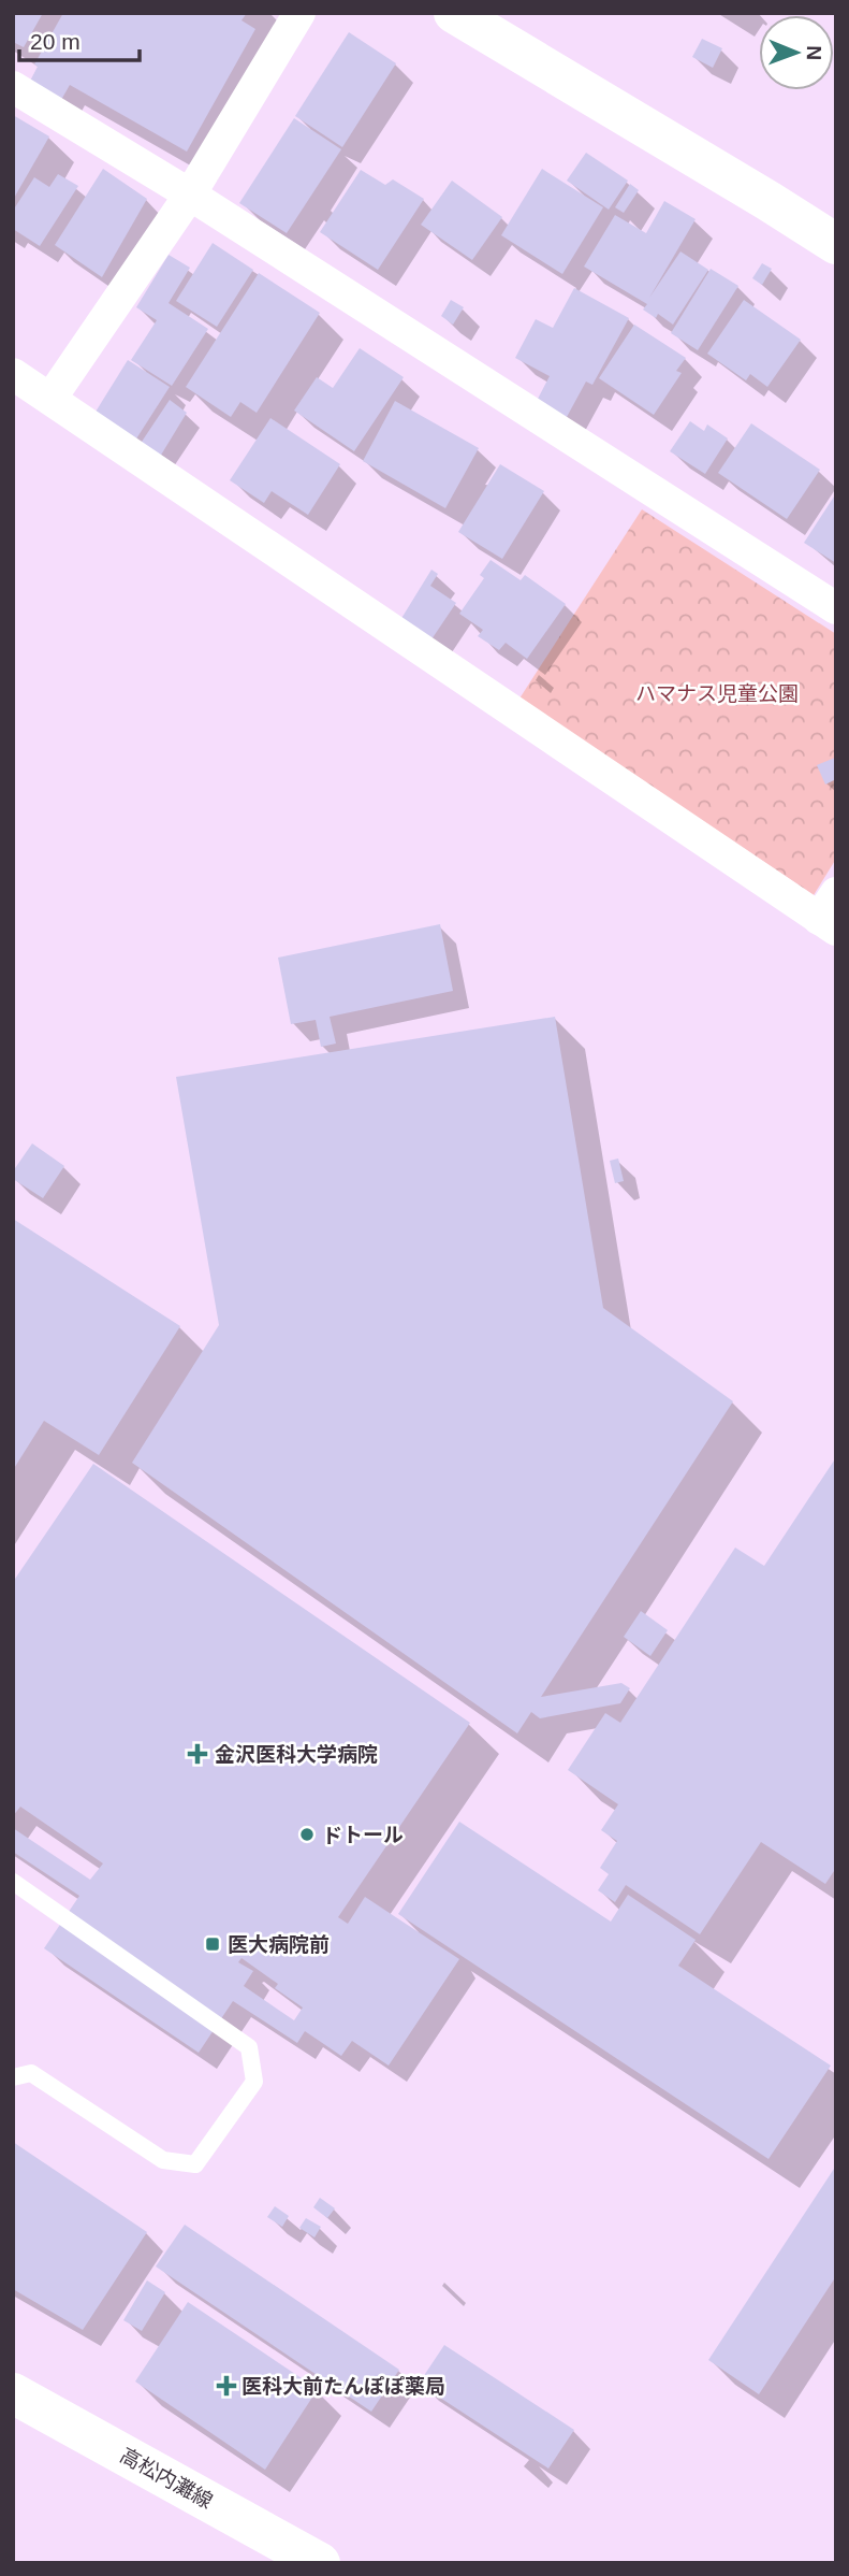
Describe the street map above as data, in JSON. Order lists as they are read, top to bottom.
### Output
{
  "streets": {
    "street": ["高松内灘線"]
  },
  "parks": ["ハマナス児童公園"],
  "places": {
    "health": ["金沢医科大学病院", "医科大前たんぽぽ薬局"],
    "other": ["ドトール"],
    "transit": ["医大病院前"]
  },
  "scale_bar": "20 m",
  "north": "right"
}
